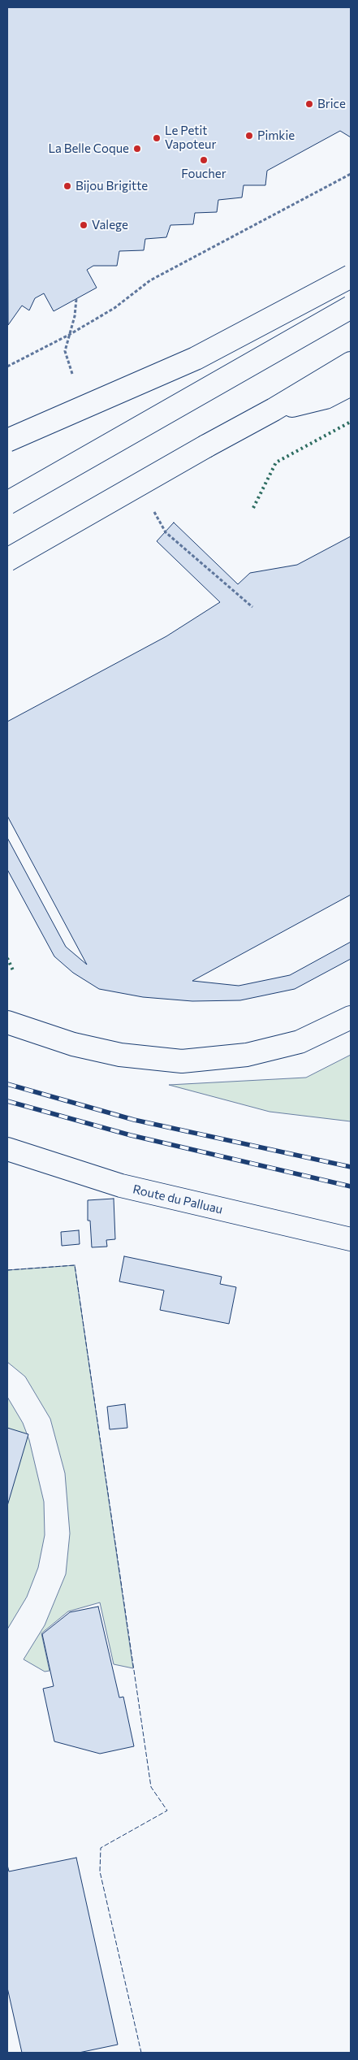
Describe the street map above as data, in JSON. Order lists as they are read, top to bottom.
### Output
{
  "streets": {
    "main road": ["Route du Palluau"]
  },
  "places": [
    "Brice",
    "Pimkie",
    "Le Petit Vapoteur",
    "La Belle Coque",
    "Foucher",
    "Bijou Brigitte",
    "Valege"
  ]
}
